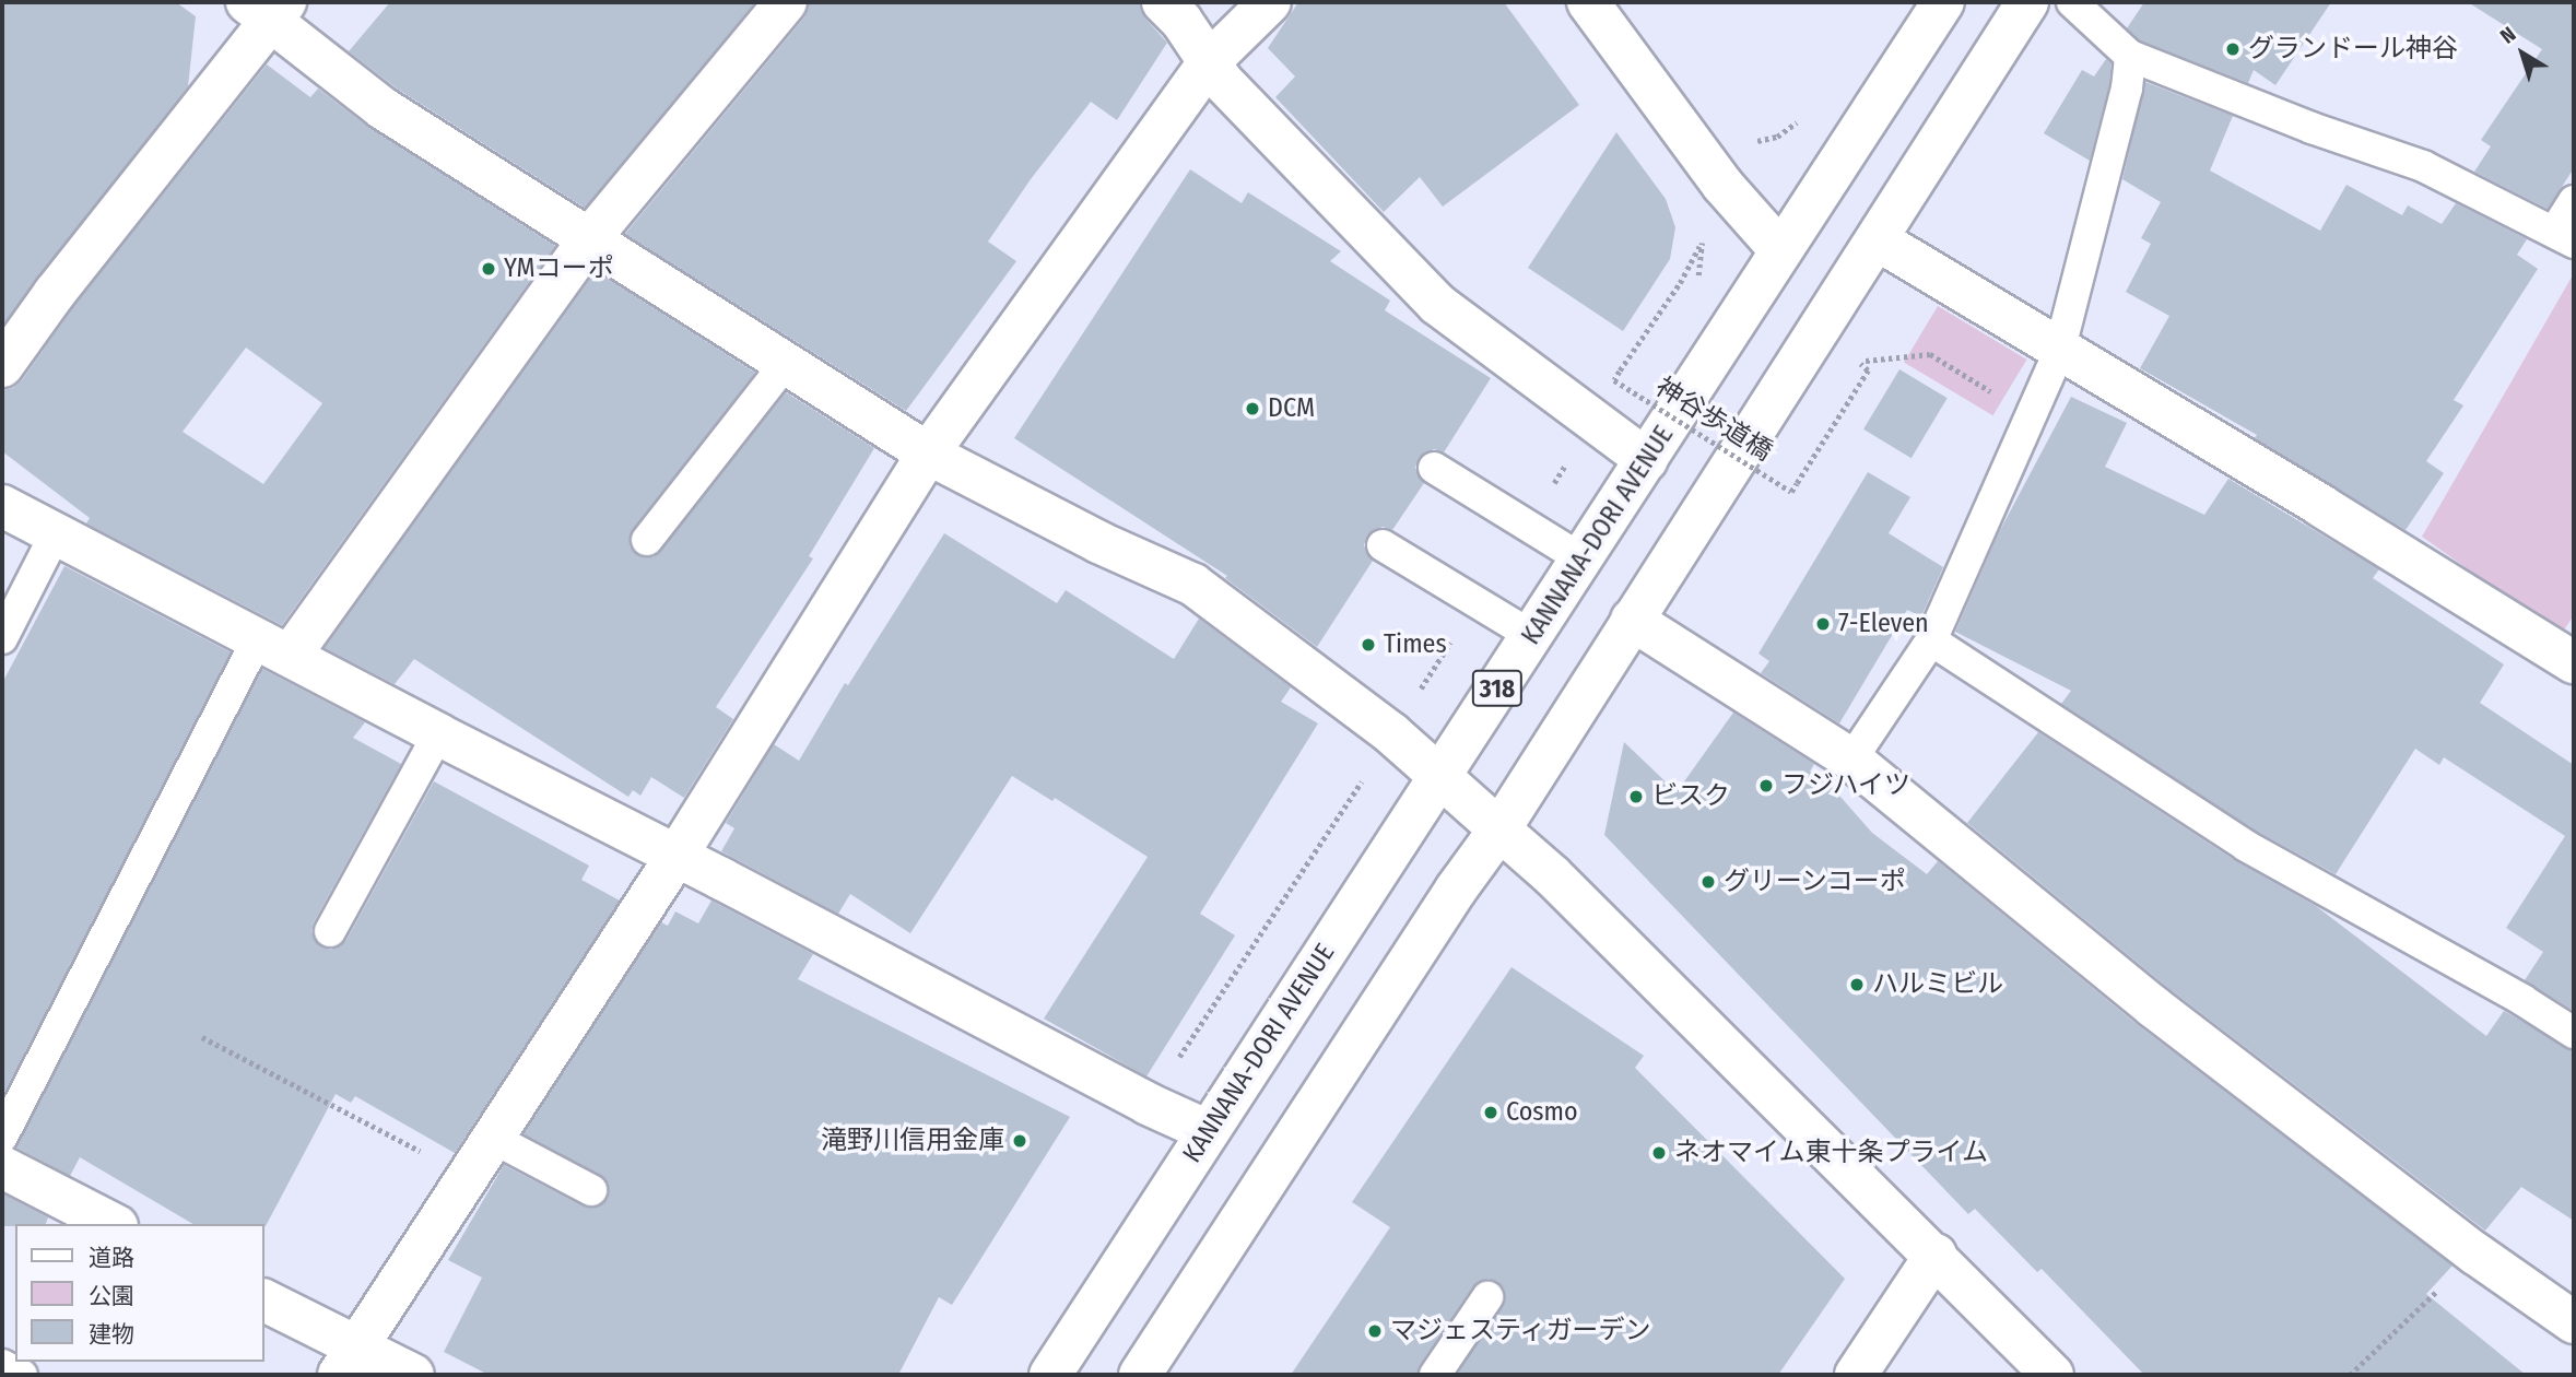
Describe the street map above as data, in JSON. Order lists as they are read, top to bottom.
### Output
{
  "streets": {
    "street": ["KANNANA-DORI AVENUE", "318"],
    "path": ["神谷歩道橋"]
  },
  "places": [
    "グランドール神谷",
    "YMコーポ",
    "DCM",
    "7-Eleven",
    "Times",
    "フジハイツ",
    "ビスク",
    "グリーンコーポ",
    "ハルミビル",
    "Cosmo",
    "滝野川信用金庫",
    "ネオマイム東十条プライム",
    "マジェスティガーデン"
  ],
  "legend": ["道路", "公園", "建物"],
  "north": "top left"
}
